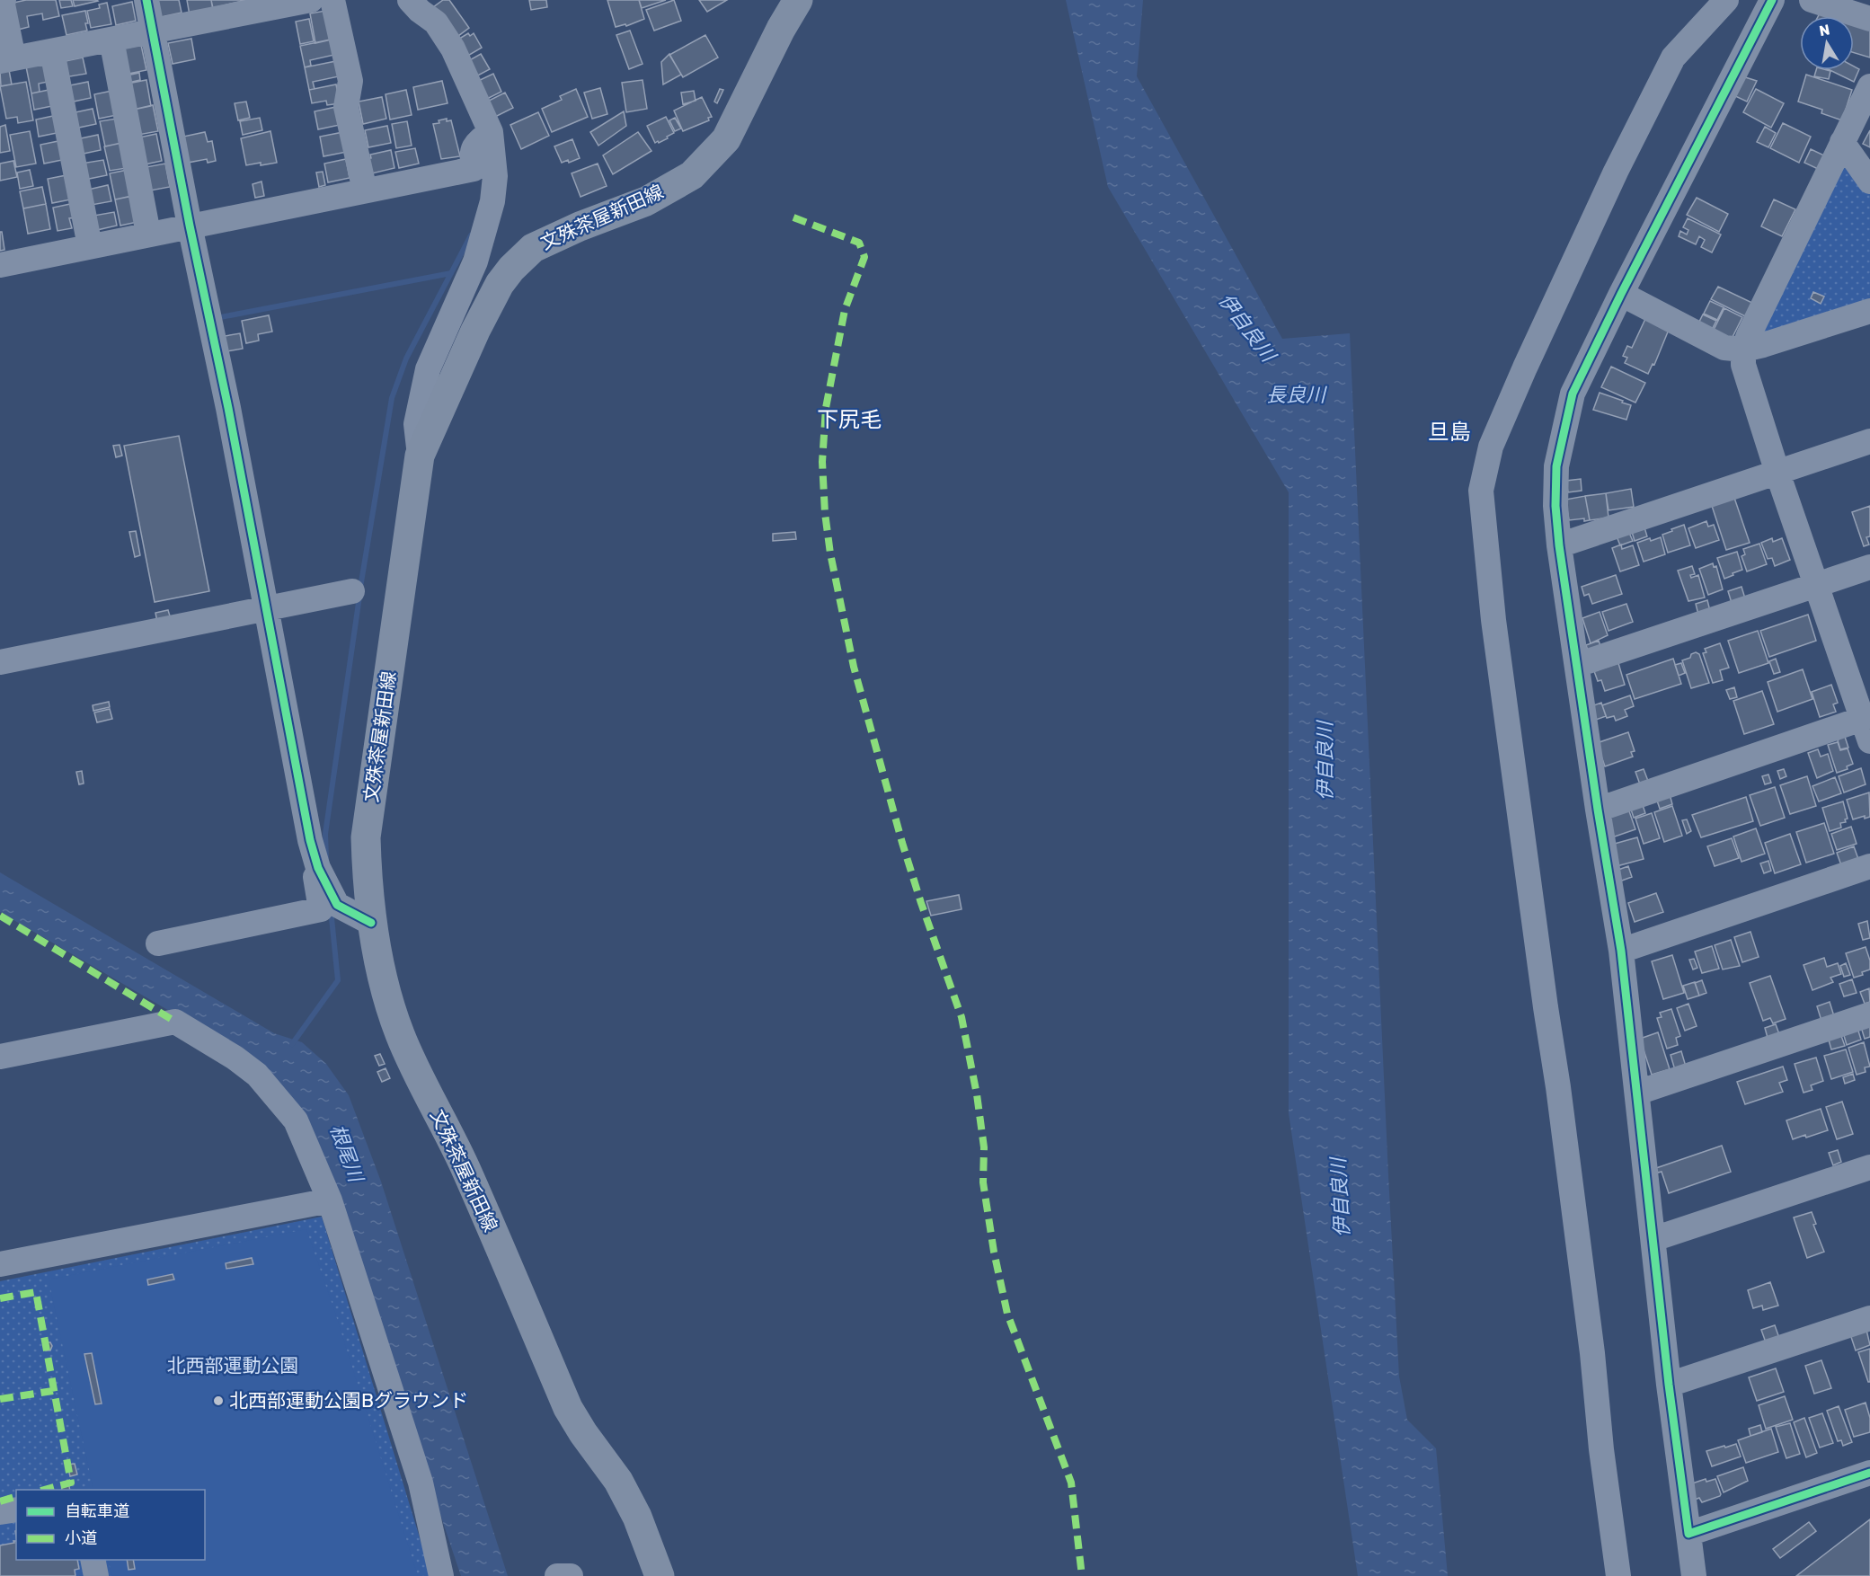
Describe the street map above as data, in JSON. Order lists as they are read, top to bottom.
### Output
{
  "streets": {
    "main road": ["文殊茶屋新田線"]
  },
  "districts": ["下尻毛", "旦島"],
  "water": ["伊自良川", "長良川", "根尾川"],
  "parks": ["北西部運動公園"],
  "places": ["北西部運動公園Bグラウンド"],
  "legend": ["自転車道", "小道"],
  "north": "top"
}
